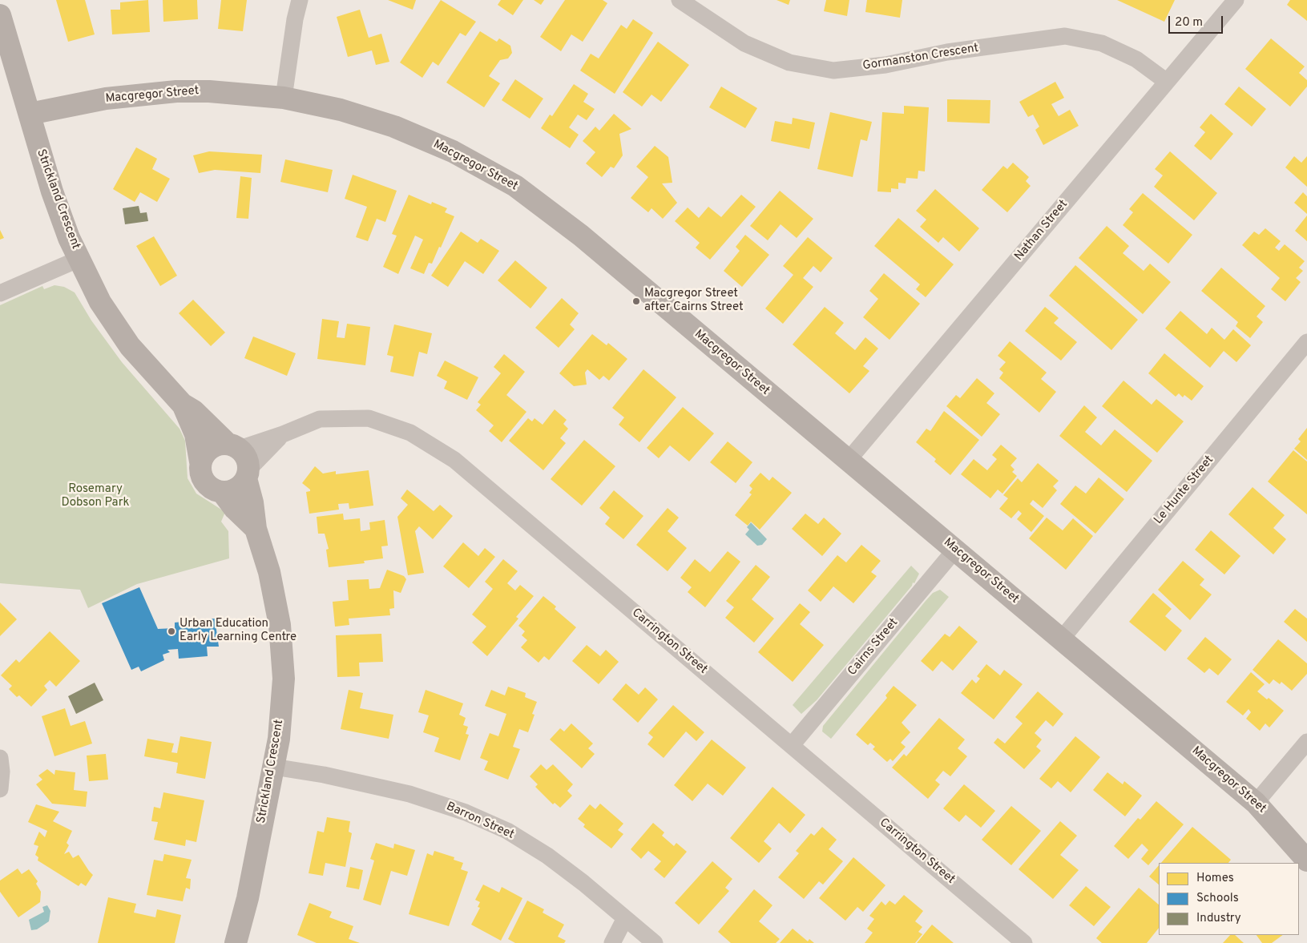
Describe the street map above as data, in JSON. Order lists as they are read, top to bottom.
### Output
{
  "streets": {
    "street": [
      "Gormanston Crescent",
      "Macgregor Street",
      "Strickland Crescent",
      "Nathan Street",
      "Le Hunte Street",
      "Carrington Street",
      "Cairns Street",
      "Barron Street"
    ]
  },
  "crossings": [
    ["Gormanston Crescent", "Nathan Street"],
    ["Macgregor Street", "Strickland Crescent"],
    ["Macgregor Street", "Nathan Street"],
    ["Macgregor Street", "Le Hunte Street"],
    ["Macgregor Street", "Cairns Street"],
    ["Strickland Crescent", "Carrington Street"],
    ["Strickland Crescent", "Barron Street"],
    ["Carrington Street", "Cairns Street"]
  ],
  "parks": ["Rosemary Dobson Park"],
  "places": ["Macgregor Street after Cairns Street", "Urban Education Early Learning Centre"],
  "legend": ["Homes", "Schools", "Industry"],
  "scale_bar": "20 m"
}
